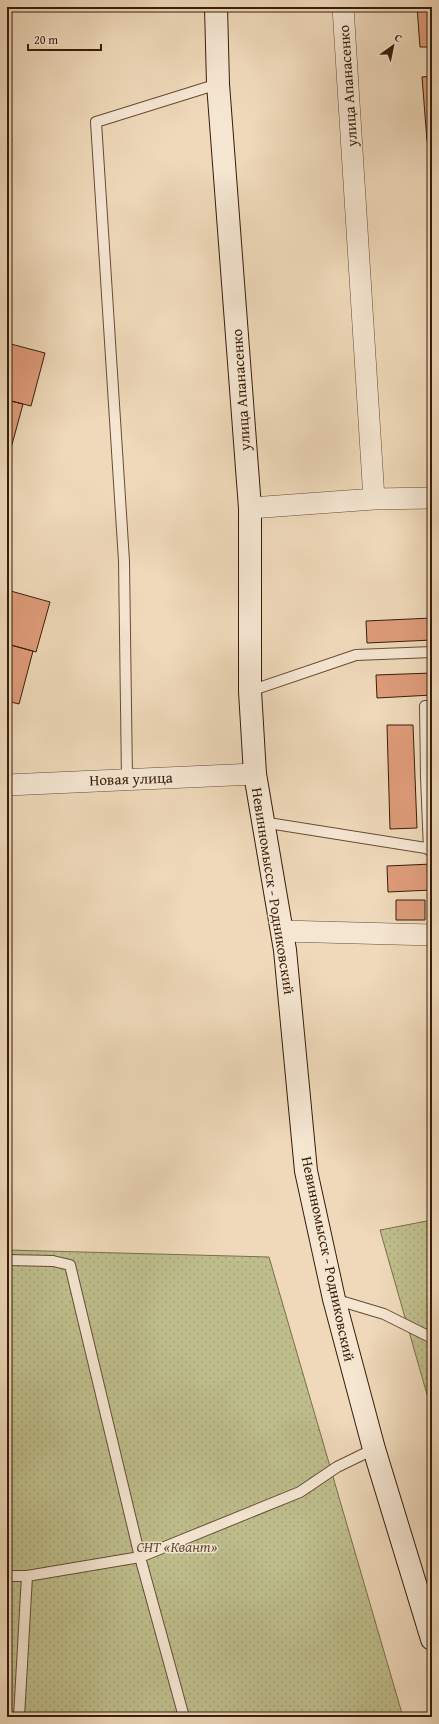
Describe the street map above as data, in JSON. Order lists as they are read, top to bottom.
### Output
{
  "streets": {
    "street": ["улица Апанасенко", "Новая улица", "Невинномысск - Родниковский"]
  },
  "crossings": [
    ["улица Апанасенко", "Новая улица"],
    ["улица Апанасенко", "Невинномысск - Родниковский"],
    ["Новая улица", "Невинномысск - Родниковский"]
  ],
  "parks": ["СНТ «Квант»"],
  "scale_bar": "20 m",
  "north": "top right"
}
